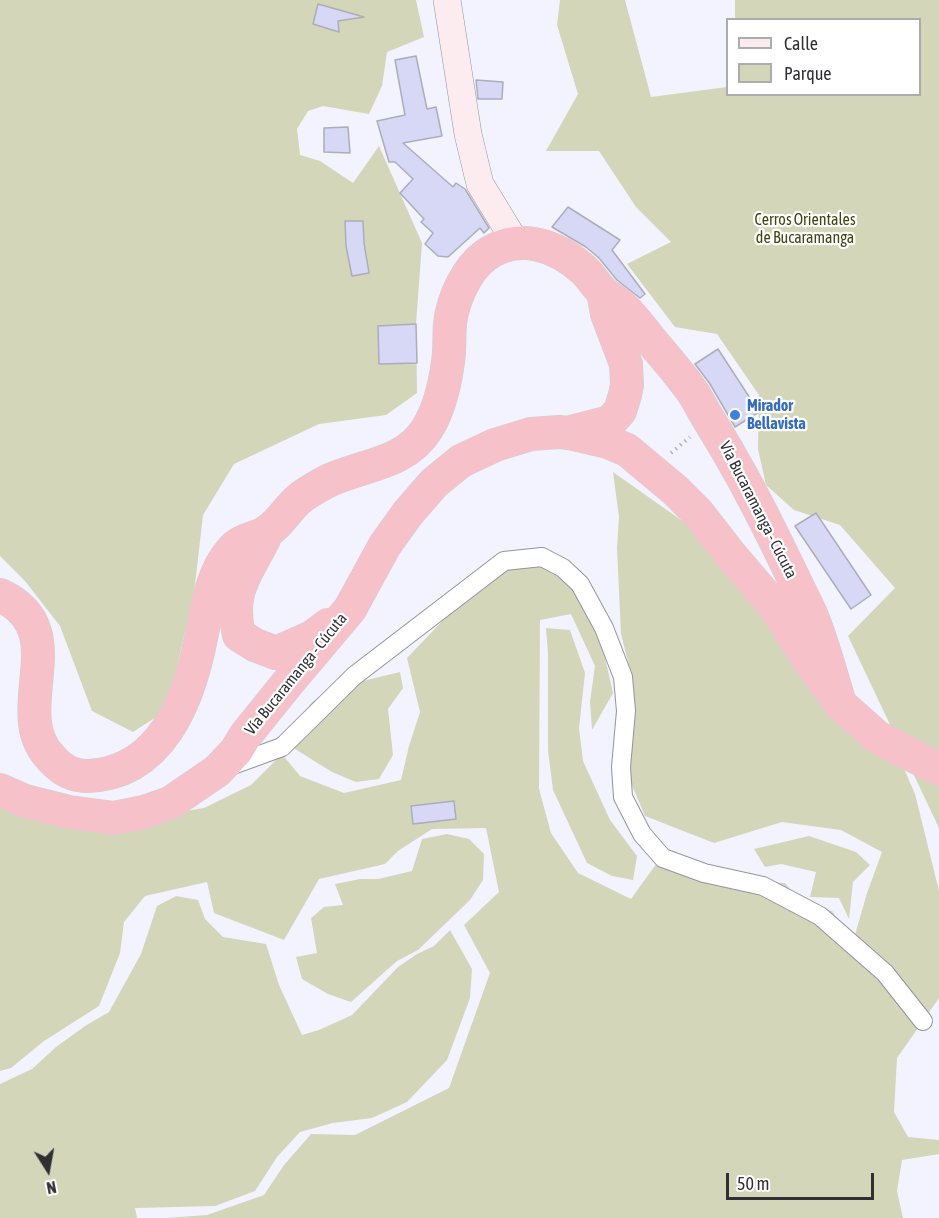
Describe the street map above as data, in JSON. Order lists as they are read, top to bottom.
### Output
{
  "streets": {
    "highway": ["Vía Bucaramanga - Cúcuta"]
  },
  "parks": ["Cerros Orientales de Bucaramanga"],
  "places": ["Mirador Bellavista"],
  "legend": ["Calle", "Parque"],
  "scale_bar": "50 m",
  "north": "bottom"
}
